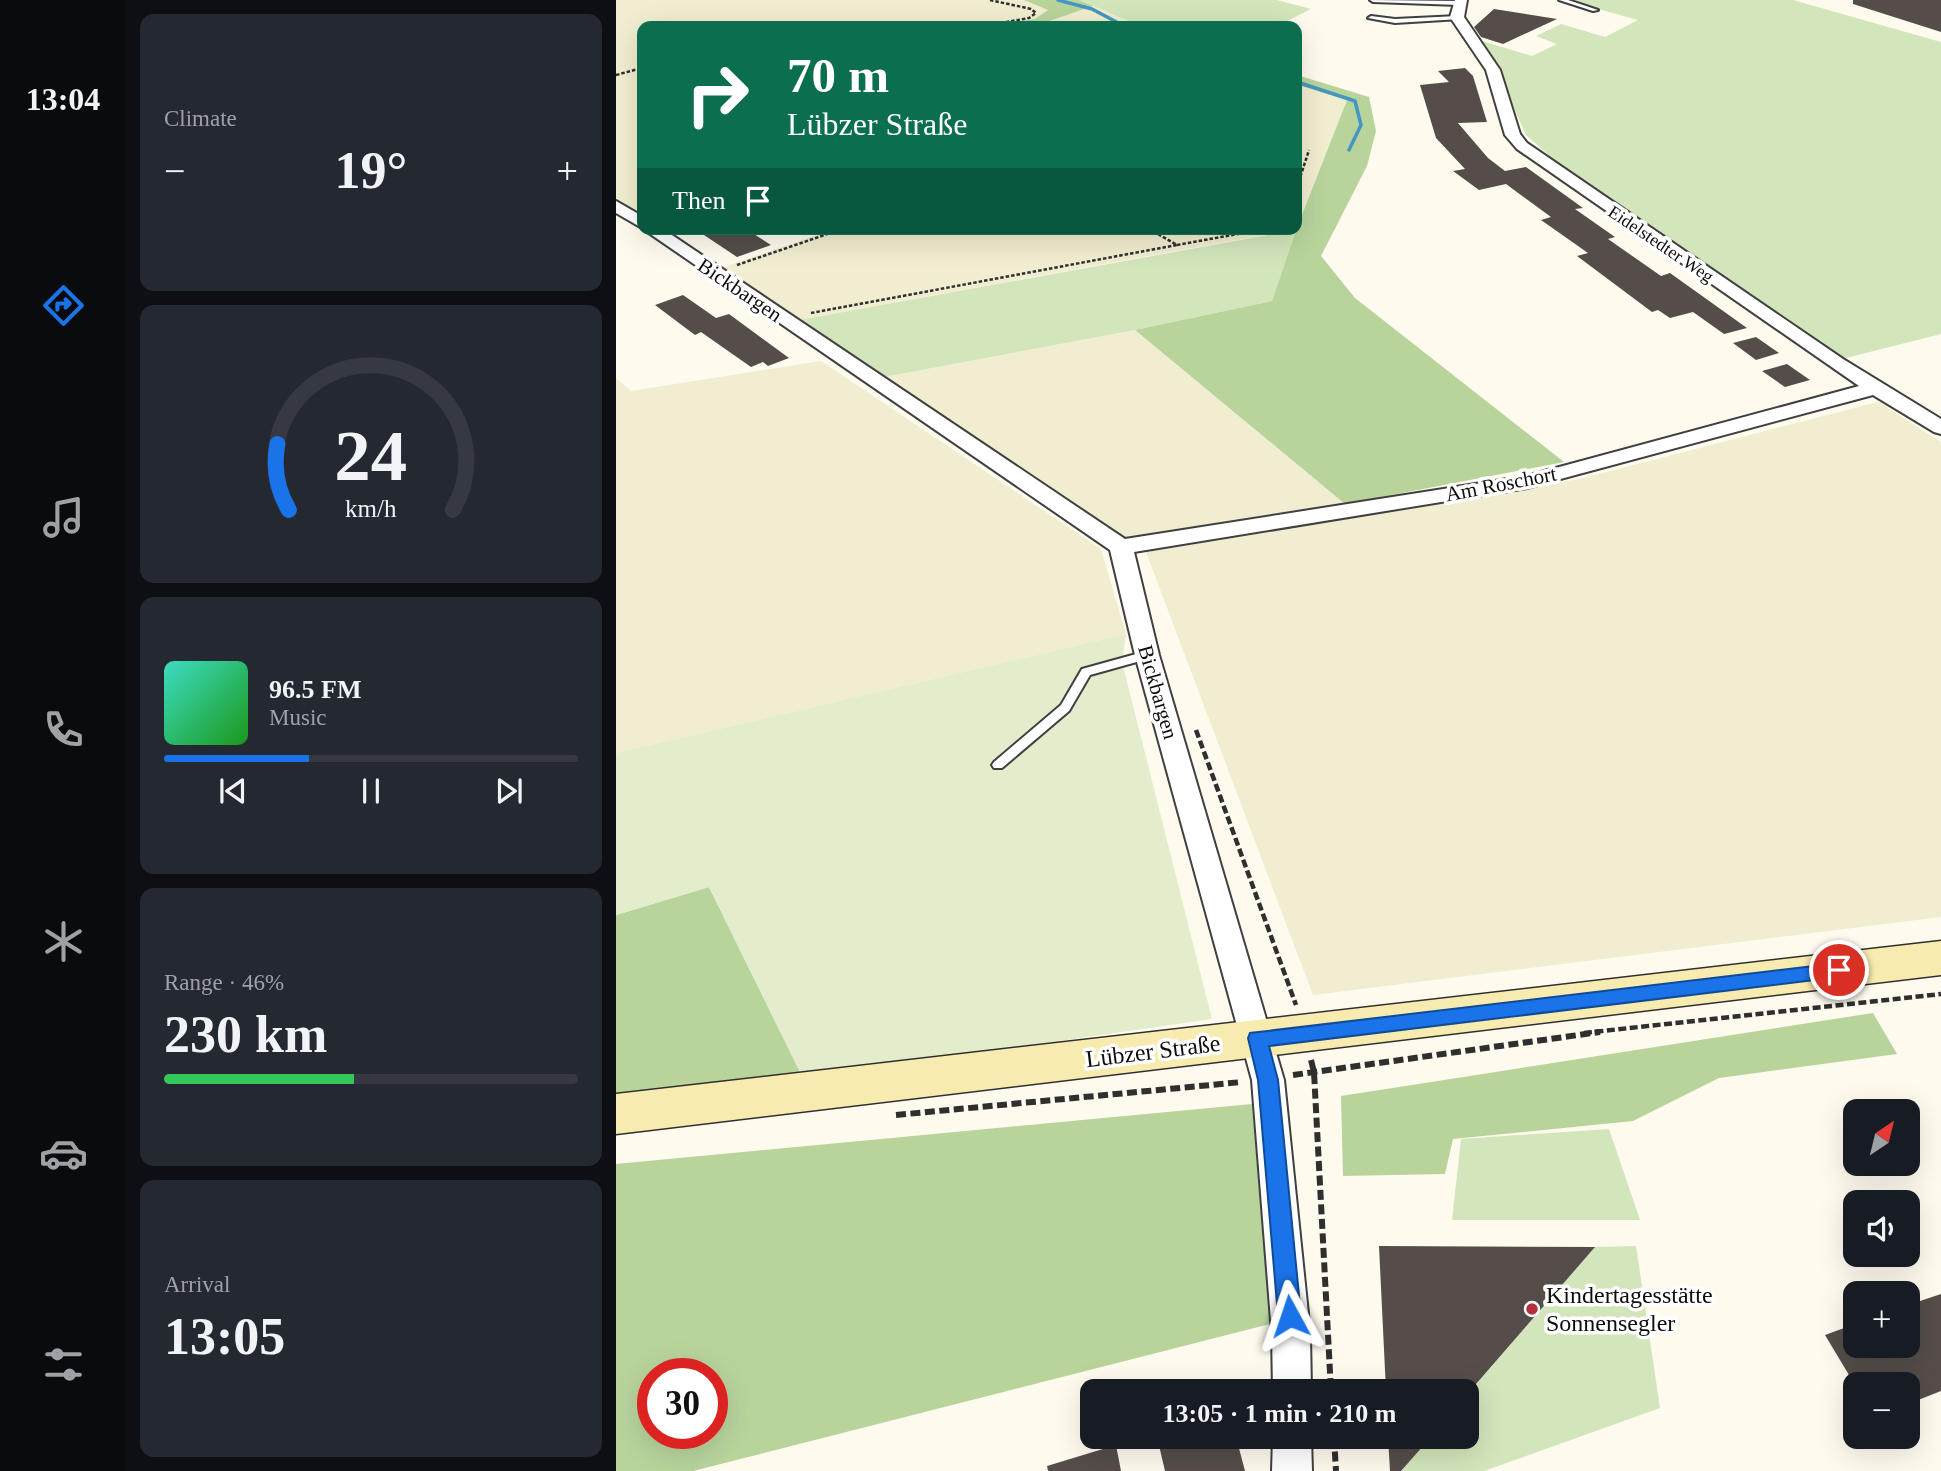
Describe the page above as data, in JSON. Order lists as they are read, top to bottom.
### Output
{
  "streets": {
    "street": [
      "Eidelstedter Weg",
      "Bickbargen",
      "Am Roschort",
      "Lübzer Straße"
    ]
  },
  "crossings": [
    ["Eidelstedter Weg", "Am Roschort"],
    ["Bickbargen", "Am Roschort"],
    ["Bickbargen", "Lübzer Straße"]
  ],
  "places": ["Kindertagesstätte Sonnensegler"],
  "north": "top right",
  "page": {
    "tabs": "13:04",
    "tile": [
      "Climate",
      ["Range · 46%", "230 km"],
      ["Arrival", "13:05"]
    ],
    "turn": ["70 m", "Lübzer Straße"],
    "heat": ["−", "19°", "+"],
    "then": "Then",
    "song": ["96.5 FM", "Music"],
    "map_buttons": ["+", "−"],
    "limit": "30",
    "trip": "13:05 · 1 min · 210 m",
    "gauge": ["24", "km/h"]
  }
}
